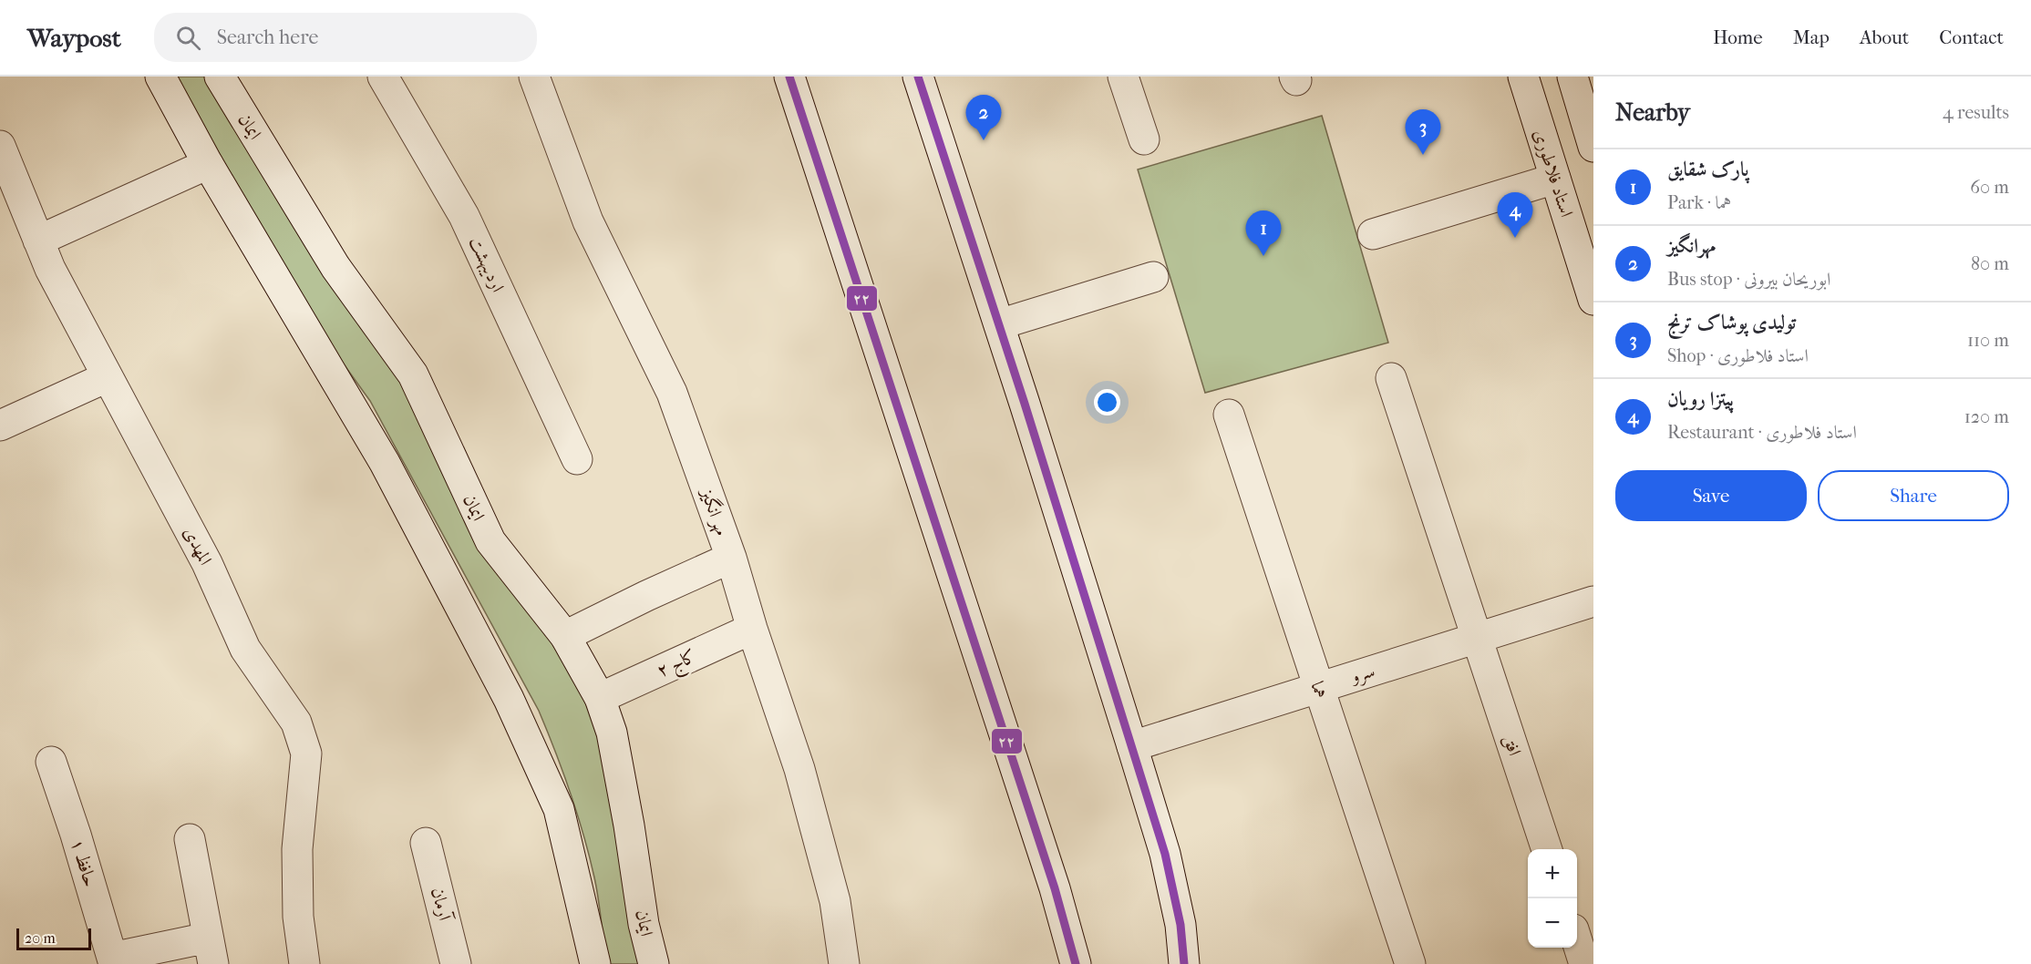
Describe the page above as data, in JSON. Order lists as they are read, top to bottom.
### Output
{
  "streets": {
    "street": [
      "ایمان",
      "استاد فلاطوری",
      "اردیبهشت",
      "مهر انگیز",
      "المهدی",
      "کاج ۲",
      "سرو",
      "هما",
      "افق",
      "حافظ ۱",
      "آرمان"
    ]
  },
  "crossings": [
    ["ایمان", "کاج ۲"],
    ["مهر انگیز", "کاج ۲"],
    ["سرو", "هما"],
    ["سرو", "افق"]
  ],
  "lines": ["transit line ۲۲"],
  "scale_bar": "20 m",
  "page": {
    "header": "Waypost",
    "search": "Search here",
    "nav": [
      "Home",
      "Map",
      "About",
      "Contact"
    ],
    "heading": ["Nearby", "4 results"],
    "pins": [
      "2",
      "3",
      "4",
      "1"
    ],
    "list": [
      {
        "mark": "1",
        "name": "پارک شقایق",
        "note": "Park · هما",
        "value": "60 m"
      },
      {
        "mark": "2",
        "name": "مهرانگیز",
        "note": "Bus stop · ابوریحان بیرونی",
        "value": "80 m"
      },
      {
        "mark": "3",
        "name": "تولیدی پوشاک ترنج",
        "note": "Shop · استاد فلاطوری",
        "value": "110 m"
      },
      {
        "mark": "4",
        "name": "پیتزا رویان",
        "note": "Restaurant · استاد فلاطوری",
        "value": "120 m"
      }
    ],
    "buttons": ["Save", "Share"],
    "map_buttons": ["+", "−"],
    "scale": "20 m"
  }
}
